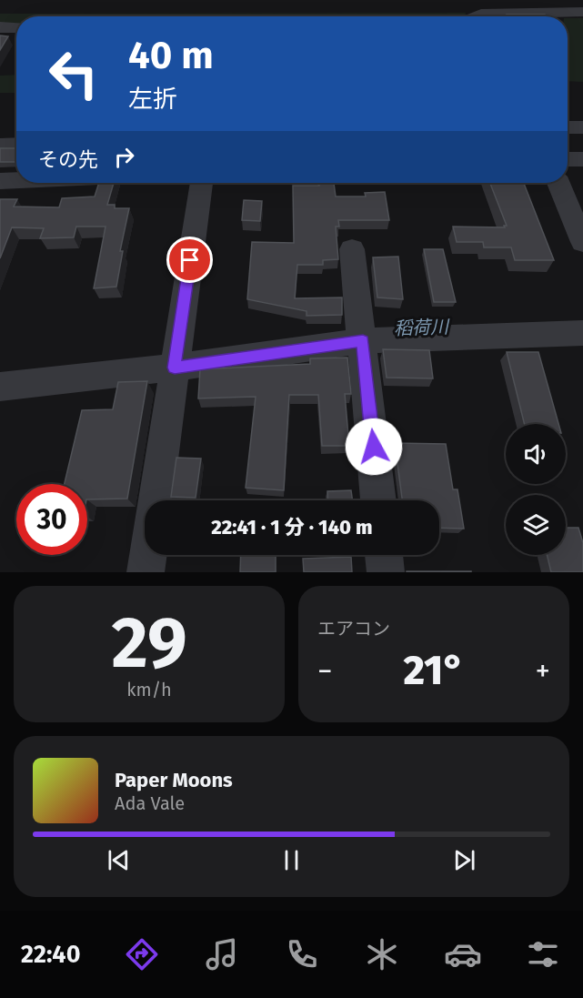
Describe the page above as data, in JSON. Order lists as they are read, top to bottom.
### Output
{
  "water": ["稻荷川"],
  "page": {
    "turn": ["40 m", "左折"],
    "then": "その先",
    "limit": "30",
    "trip": "22:41 · 1 分 · 140 m",
    "tile": [
      ["29", "km/h"],
      "エアコン"
    ],
    "heat": ["−", "21°", "+"],
    "song": ["Paper Moons", "Ada Vale"],
    "tabs": "22:40"
  }
}
